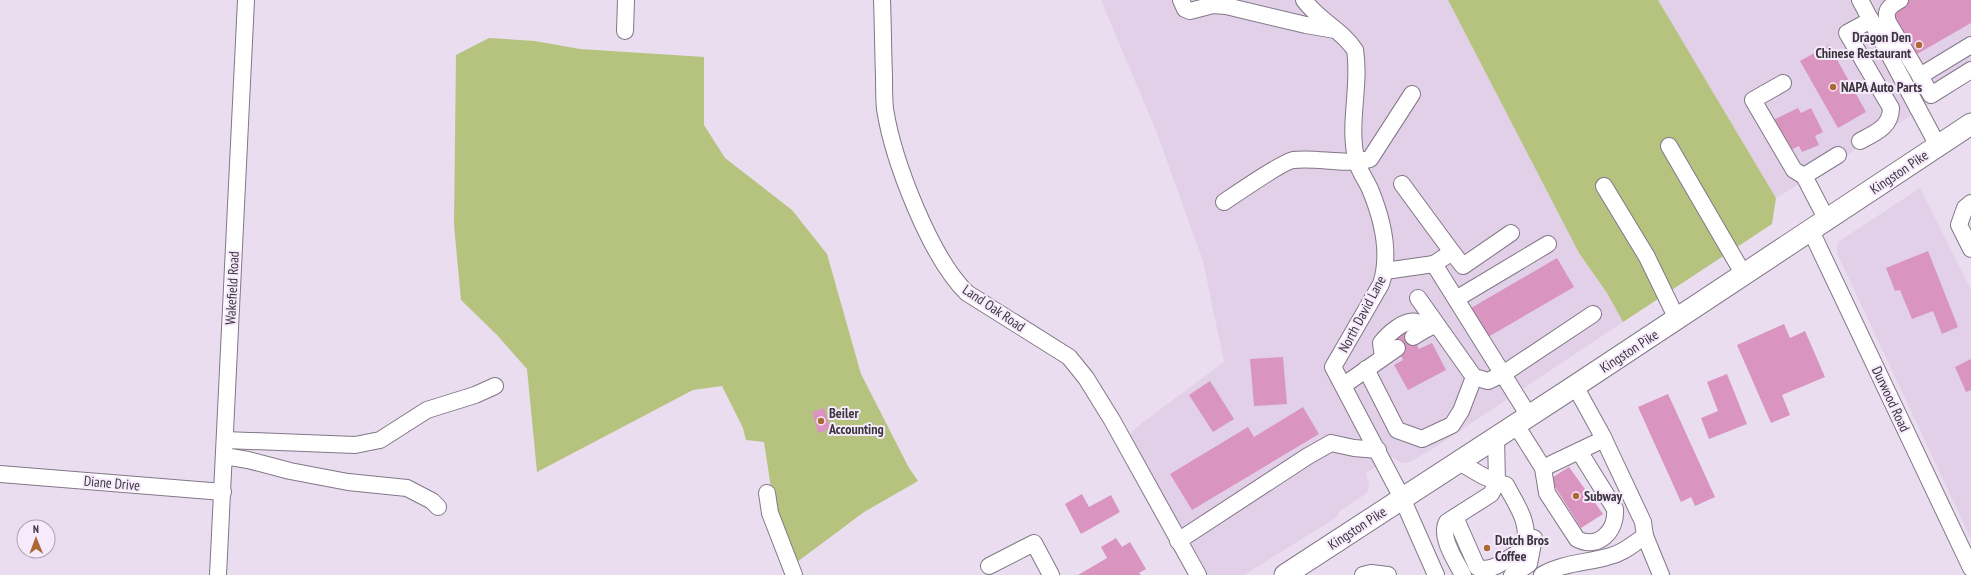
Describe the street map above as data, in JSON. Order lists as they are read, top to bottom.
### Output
{
  "streets": {
    "main road": ["Kingston Pike"],
    "street": [
      "Wakefield Road",
      "Land Oak Road",
      "North David Lane",
      "Durwood Road",
      "Diane Drive"
    ]
  },
  "crossings": [
    ["Kingston Pike", "North David Lane"],
    ["Kingston Pike", "Durwood Road"],
    ["Wakefield Road", "Diane Drive"]
  ],
  "places": [
    "Dragon Den Chinese Restaurant",
    "NAPA Auto Parts",
    "Beiler Accounting",
    "Subway",
    "Dutch Bros Coffee"
  ],
  "north": "top"
}
